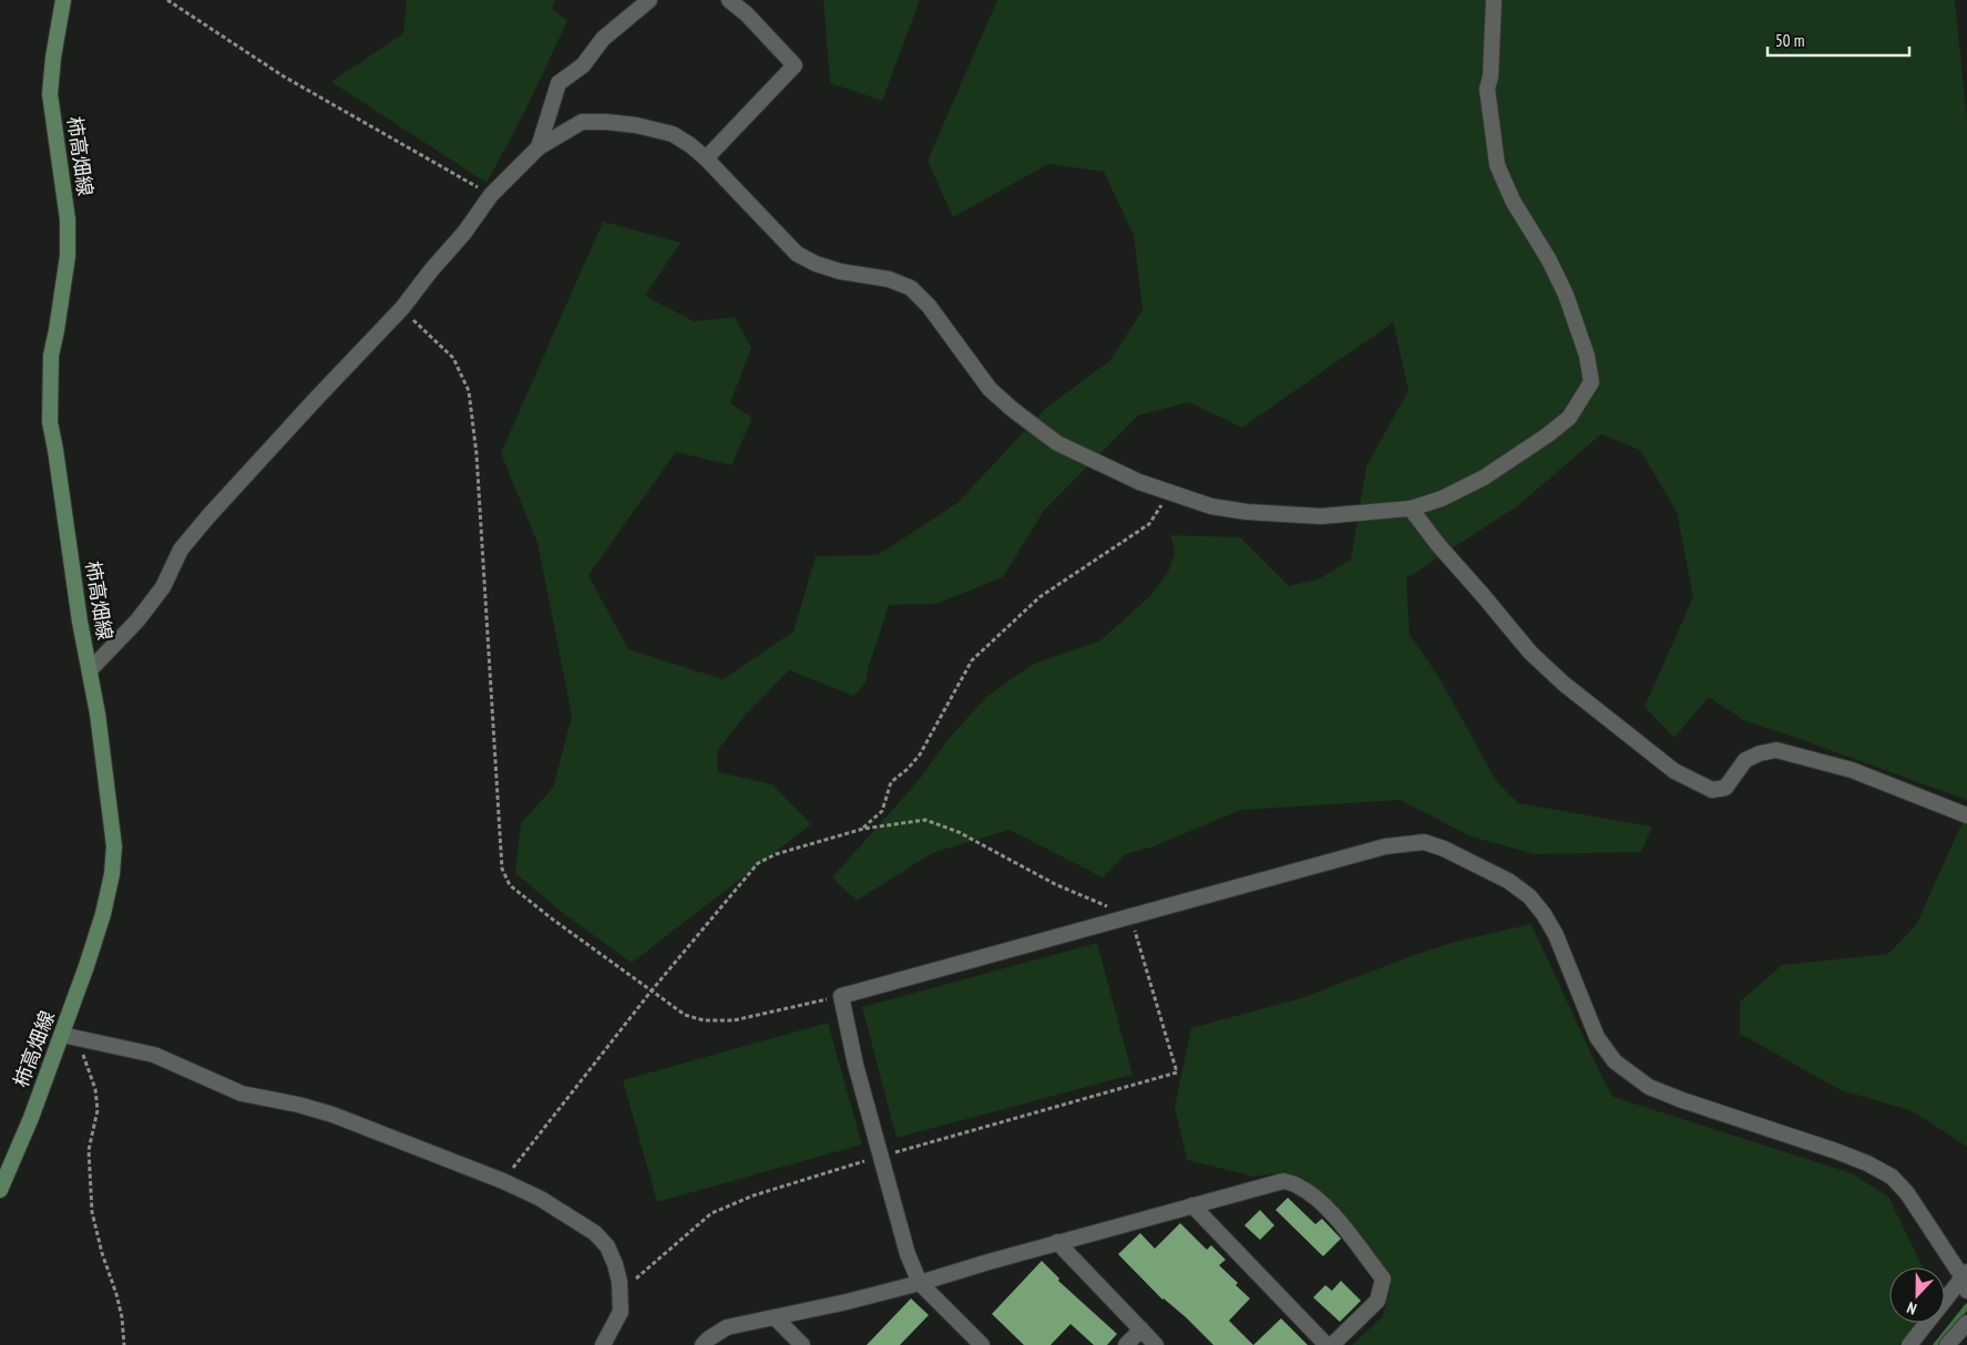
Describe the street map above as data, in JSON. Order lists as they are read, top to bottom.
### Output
{
  "streets": {
    "main road": ["柿高畑線"]
  },
  "scale_bar": "50 m",
  "north": "bottom"
}
